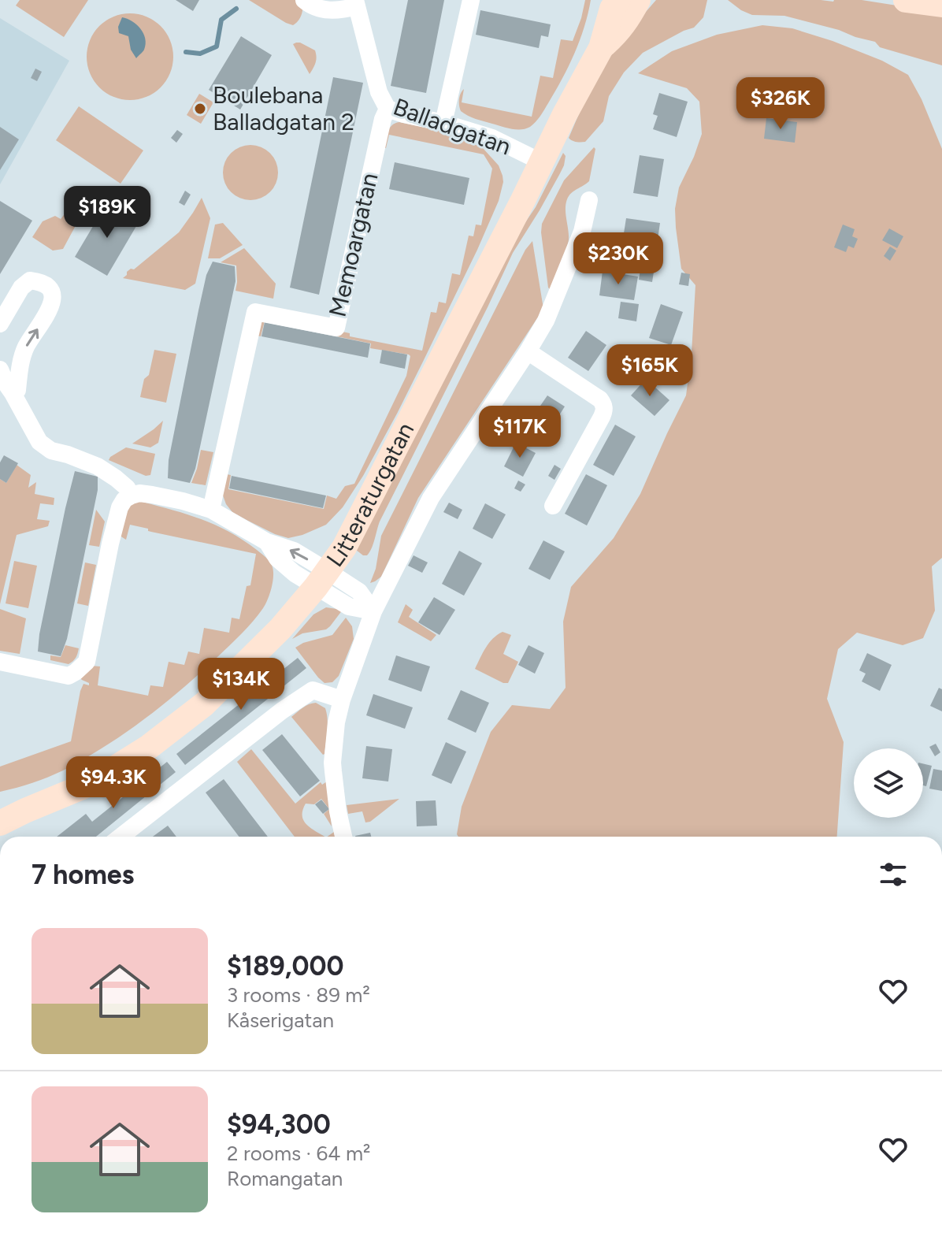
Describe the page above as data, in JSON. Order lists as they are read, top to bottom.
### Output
{
  "streets": {
    "street": ["Balladgatan", "Memoargatan", "Litteraturgatan"]
  },
  "crossings": [
    ["Balladgatan", "Memoargatan"],
    ["Balladgatan", "Litteraturgatan"]
  ],
  "places": ["Boulebana Balladgatan 2"],
  "page": {
    "price": [
      "$326K",
      "$189K",
      "$230K",
      "$165K",
      "$117K",
      "$134K",
      "$94.3K"
    ],
    "heading": "7 homes",
    "list": [
      {
        "name": "$189,000",
        "note": "3 rooms · 89 m² · Kåserigatan"
      },
      {
        "name": "$94,300",
        "note": "2 rooms · 64 m² · Romangatan"
      }
    ]
  }
}
